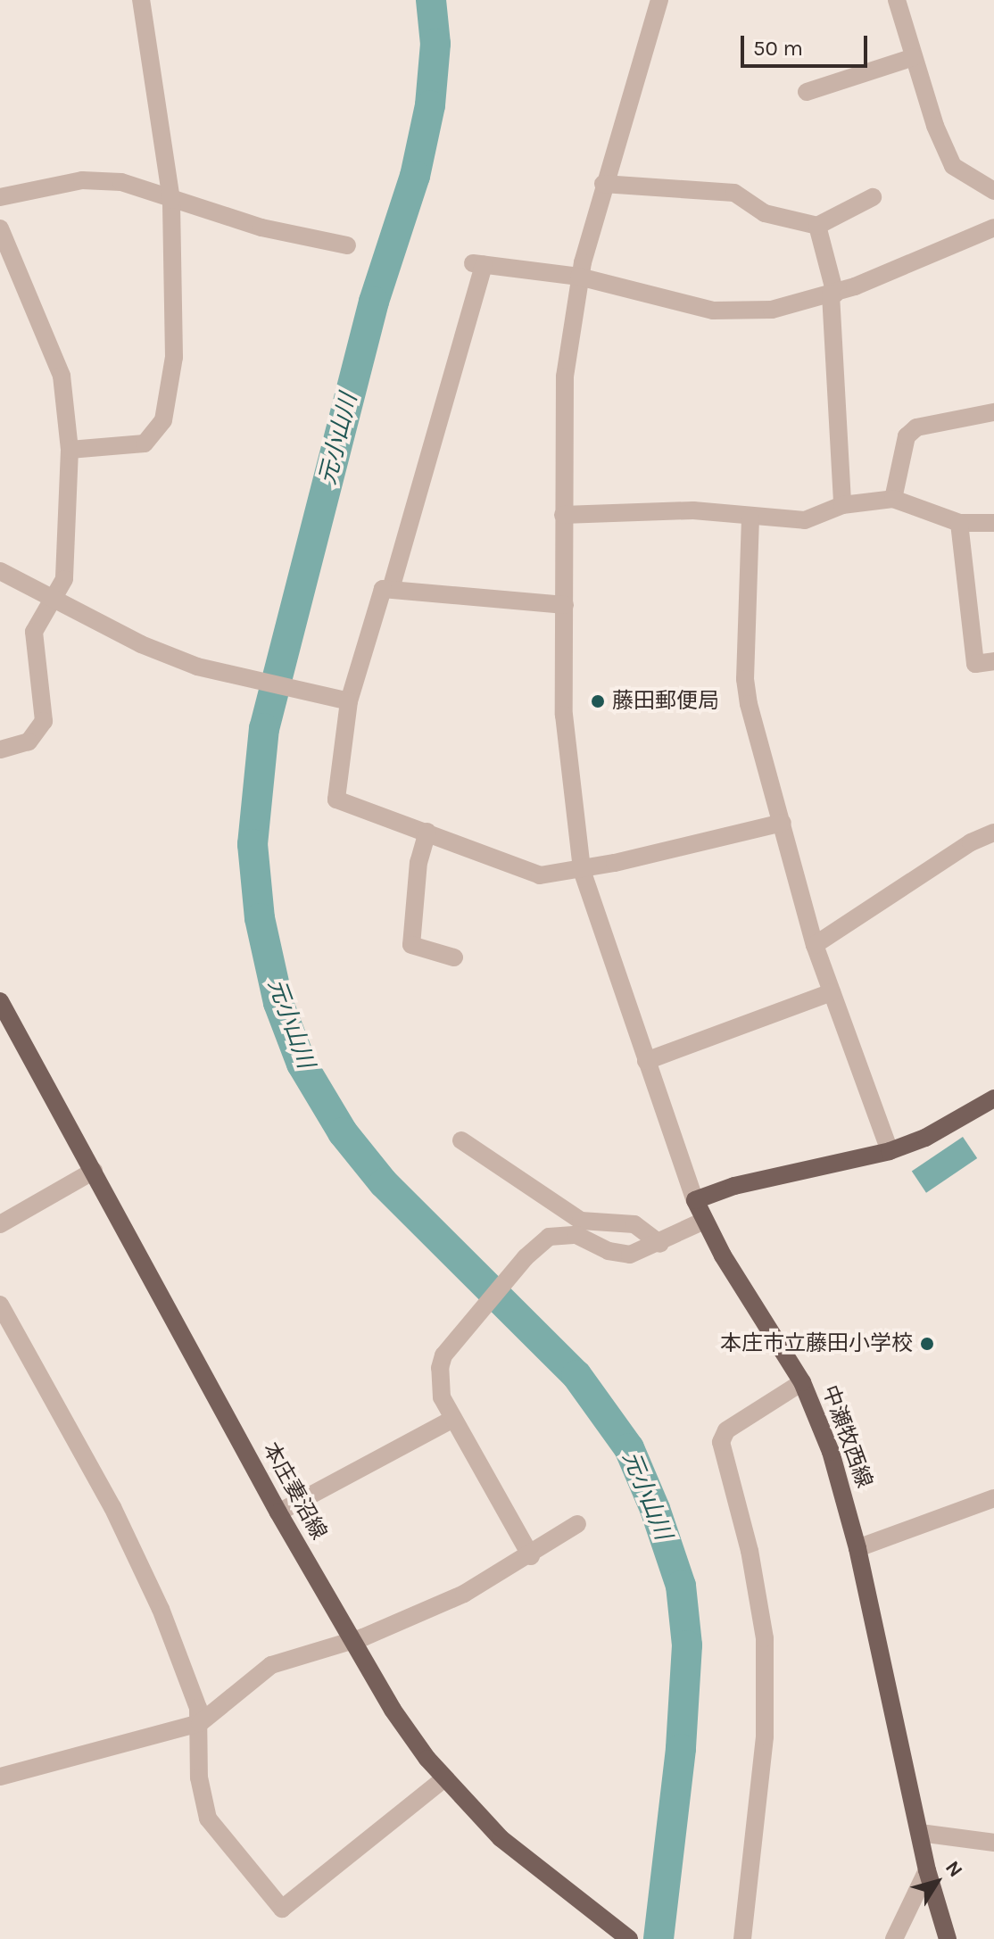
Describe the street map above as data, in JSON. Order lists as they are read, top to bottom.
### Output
{
  "streets": {
    "main road": ["中瀬牧西線", "本庄妻沼線"]
  },
  "water": ["元小山川"],
  "places": ["藤田郵便局", "本庄市立藤田小学校"],
  "scale_bar": "50 m",
  "north": "top right"
}
